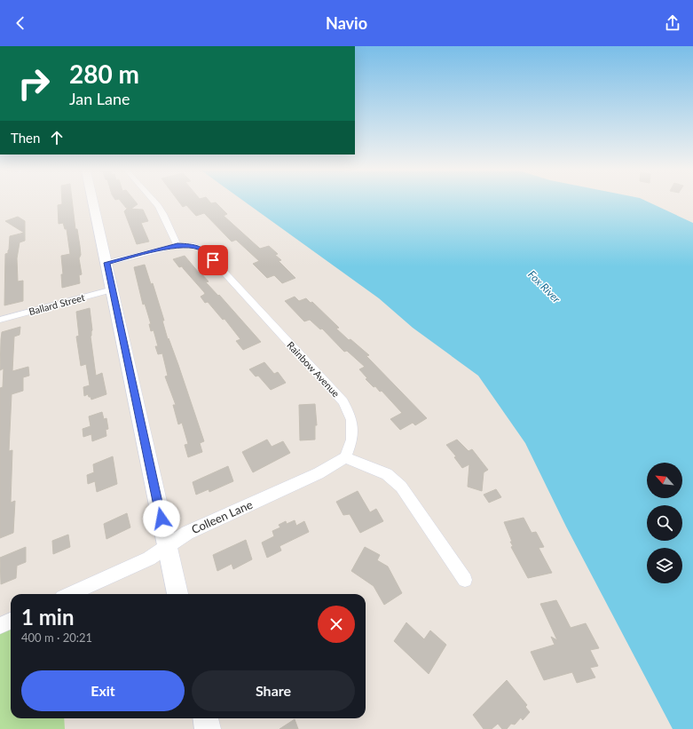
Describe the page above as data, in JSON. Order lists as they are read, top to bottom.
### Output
{
  "streets": {
    "street": ["Ballard Street", "Rainbow Avenue", "Colleen Lane"]
  },
  "crossings": [
    ["Rainbow Avenue", "Colleen Lane"]
  ],
  "water": ["Fox River"],
  "north": "top left",
  "page": {
    "header": "Navio",
    "turn": ["280 m", "Jan Lane"],
    "then": "Then",
    "heading": ["1 min", "400 m · 20:21"],
    "buttons": ["Exit", "Share"]
  }
}
